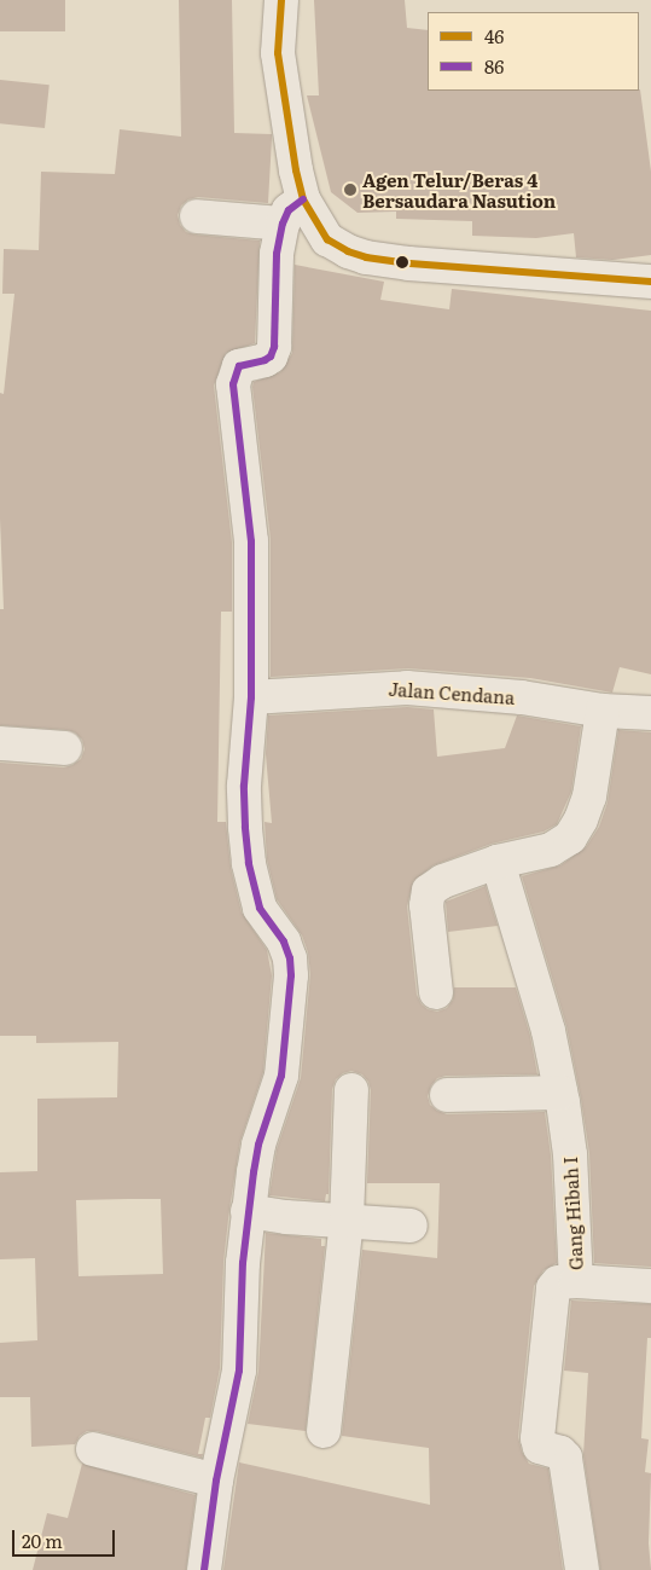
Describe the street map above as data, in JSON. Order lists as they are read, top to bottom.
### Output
{
  "streets": {
    "street": ["Jalan Cendana", "Gang Hibah I"]
  },
  "places": ["Agen Telur/Beras 4 Bersaudara Nasution"],
  "lines": ["transit line 46", "transit line 86"],
  "legend": ["46", "86"],
  "scale_bar": "20 m"
}
